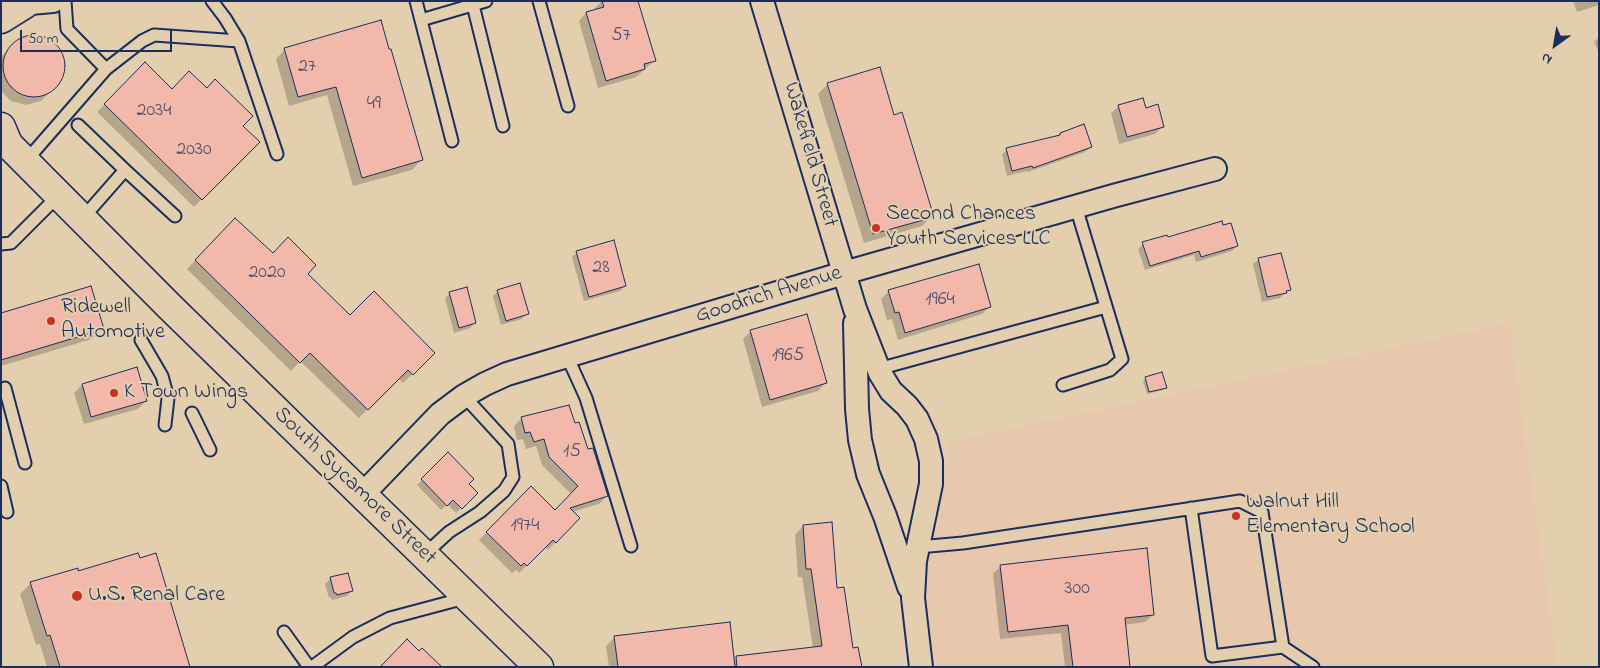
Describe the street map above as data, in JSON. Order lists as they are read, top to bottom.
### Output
{
  "streets": {
    "main road": ["South Sycamore Street"],
    "street": ["Wakefield Street", "Goodrich Avenue"]
  },
  "crossings": [
    ["Wakefield Street", "Goodrich Avenue"],
    ["Goodrich Avenue", "South Sycamore Street"]
  ],
  "places": [
    "Second Chances Youth Services LLC",
    "Ridewell Automotive",
    "K Town Wings",
    "Walnut Hill Elementary School",
    "U.S. Renal Care"
  ],
  "house_numbers": [
    "57",
    "27",
    "49",
    "2034",
    "2030",
    "28",
    "2020",
    "1964",
    "1965",
    "15",
    "1974",
    "300"
  ],
  "scale_bar": "50 m",
  "north": "bottom left"
}
